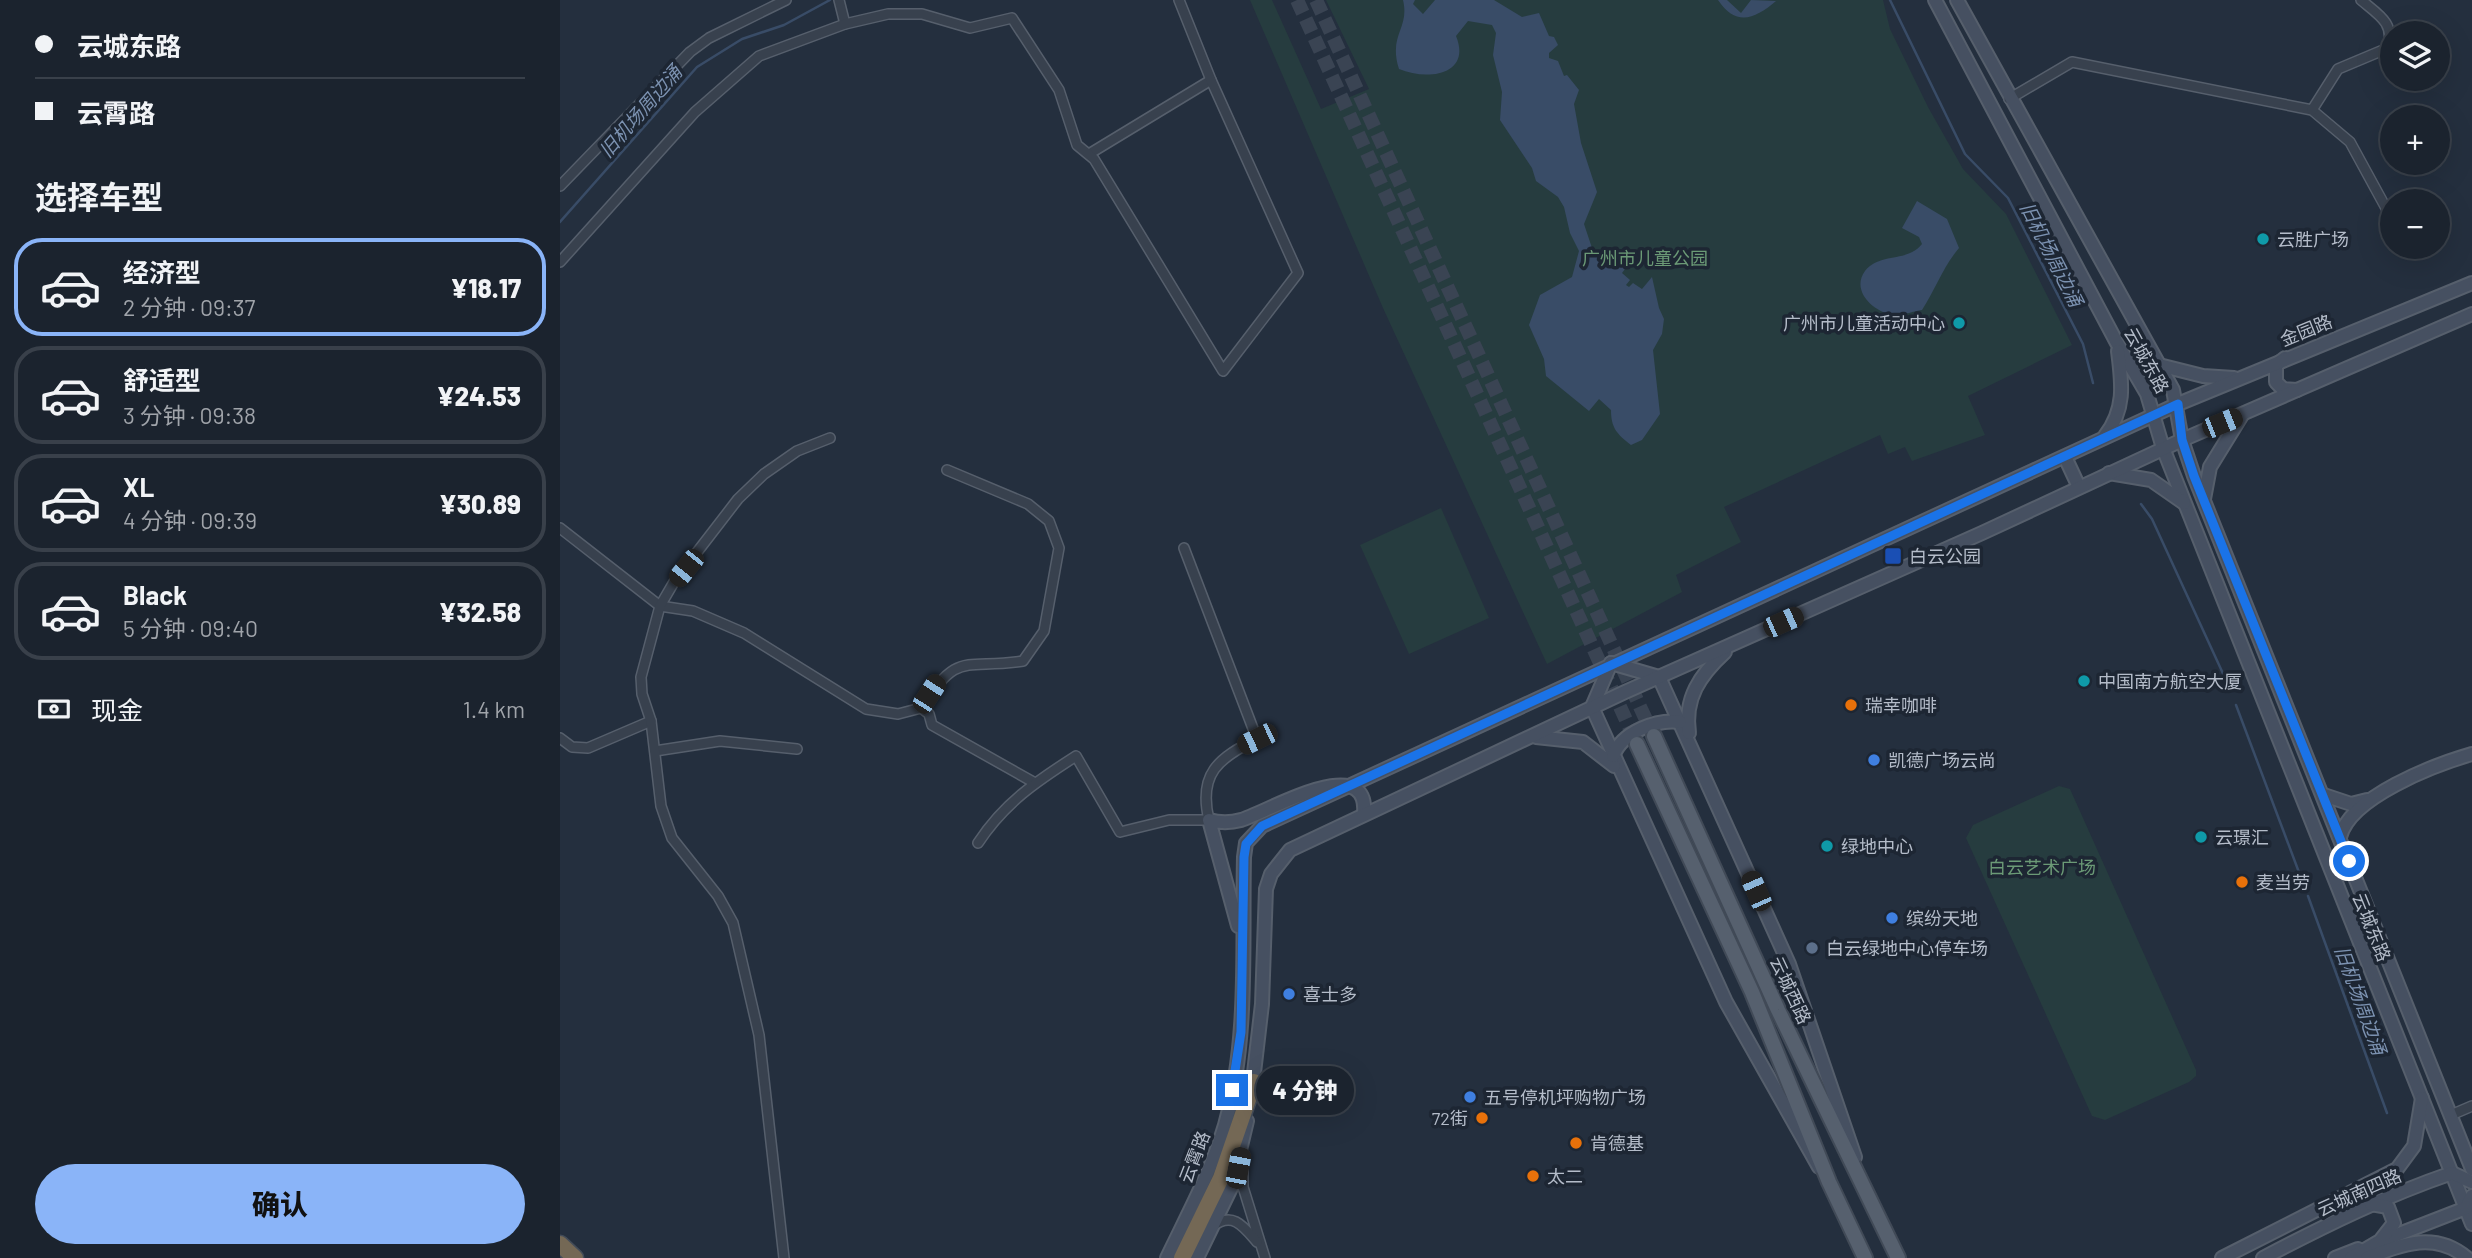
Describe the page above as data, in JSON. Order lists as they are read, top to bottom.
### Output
{
  "streets": {
    "main road": [
      "金园路",
      "云城东路",
      "云城西路",
      "云霄路",
      "云城南四路"
    ]
  },
  "crossings": [
    ["金园路", "云城东路"],
    ["金园路", "云霄路"],
    ["云城东路", "云城南四路"]
  ],
  "water": ["旧机场周边涌"],
  "parks": ["广州市儿童公园", "白云艺术广场"],
  "places": {
    "other": [
      "云胜广场",
      "广州市儿童活动中心",
      "中国南方航空大厦",
      "瑞幸咖啡",
      "凯德广场云尚",
      "云璟汇",
      "绿地中心",
      "麦当劳",
      "缤纷天地",
      "白云绿地中心停车场",
      "喜士多",
      "五号停机坪购物广场",
      "72街",
      "肯德基",
      "太二"
    ],
    "transit": ["白云公园"]
  },
  "page": {
    "banner": ["云城东路", "云霄路"],
    "map_buttons": ["+", "−"],
    "heading": "选择车型",
    "list": [
      {
        "name": "经济型",
        "note": "2 分钟 · 09:37",
        "value": "¥18.17"
      },
      {
        "name": "舒适型",
        "note": "3 分钟 · 09:38",
        "value": "¥24.53"
      },
      {
        "name": "XL",
        "note": "4 分钟 · 09:39",
        "value": "¥30.89"
      },
      {
        "name": "Black",
        "note": "5 分钟 · 09:40",
        "value": "¥32.58"
      }
    ],
    "pay": ["现金", "1.4 km"],
    "bubble": "4 分钟",
    "buttons": "确认"
  }
}
